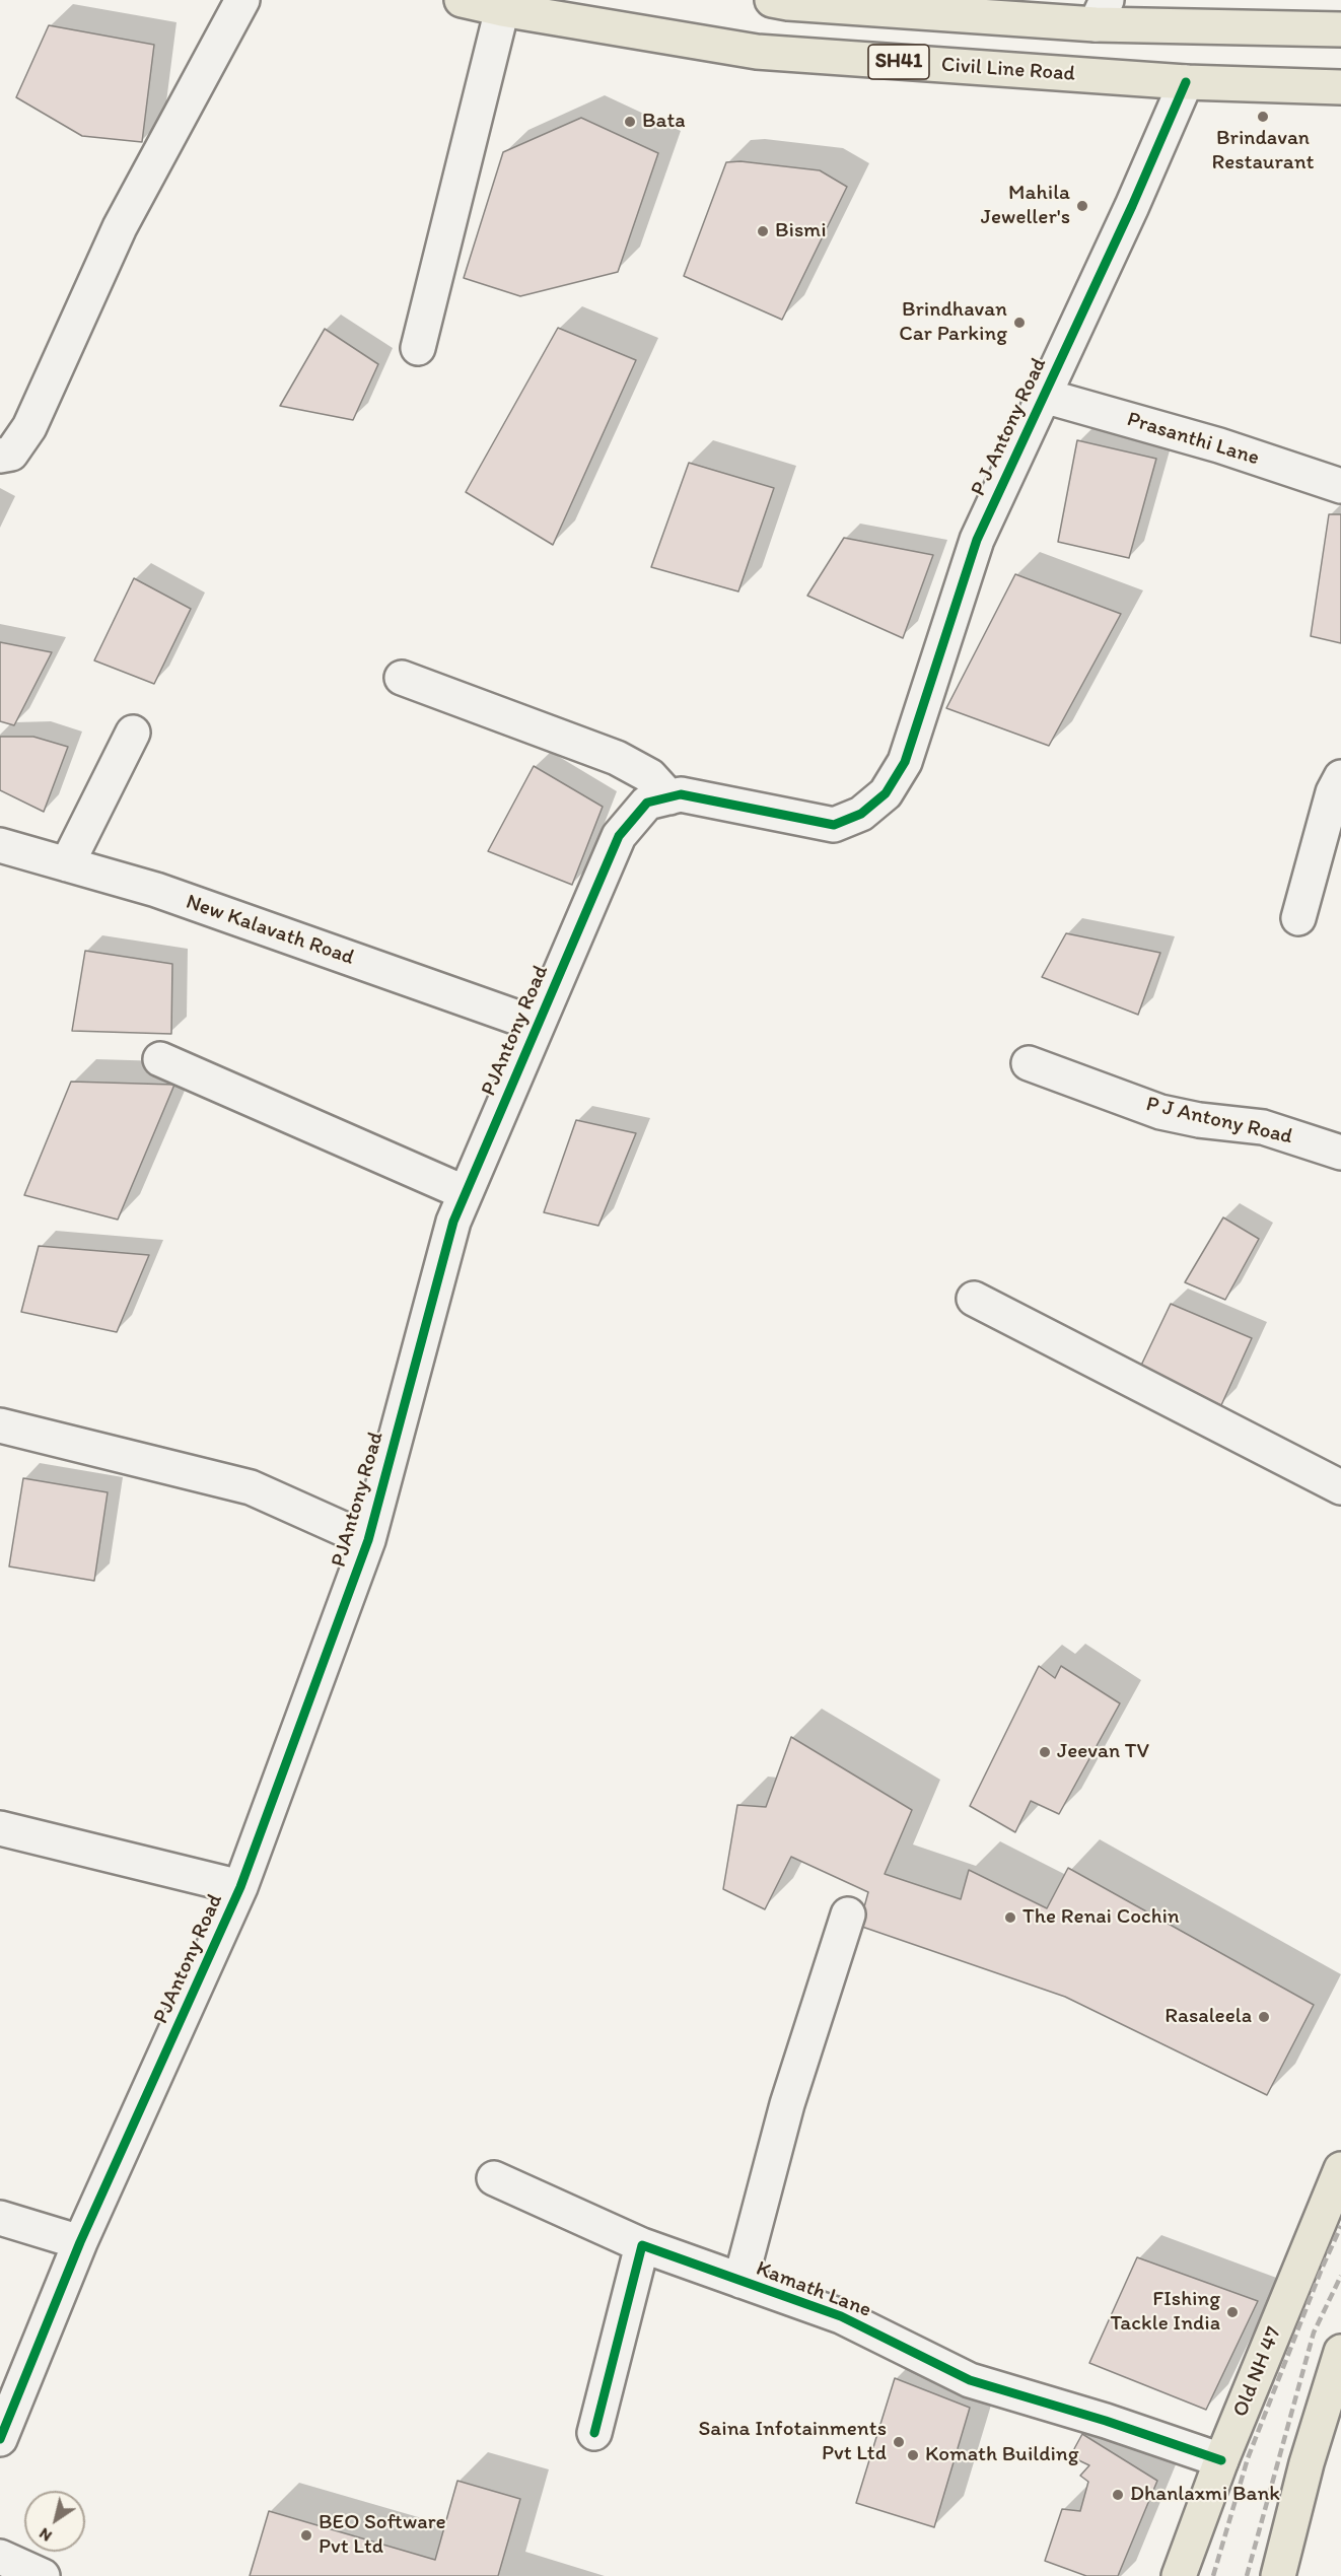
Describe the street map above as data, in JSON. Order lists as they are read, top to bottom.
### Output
{
  "streets": {
    "main road": ["SH41", "Civil Line Road", "Old NH 47"],
    "street": [
      "P J Antony Road",
      "Prasanthi Lane",
      "New Kalavath Road",
      "PJAntony Road",
      "Kamath Lane"
    ]
  },
  "crossings": [
    ["Civil Line Road", "P J Antony Road"],
    ["P J Antony Road", "Prasanthi Lane"],
    ["P J Antony Road", "PJAntony Road"],
    ["New Kalavath Road", "PJAntony Road"],
    ["Kamath Lane", "Old NH 47"]
  ],
  "places": [
    "Brindavan Restaurant",
    "Bata",
    "Mahila Jeweller's",
    "Bismi",
    "Brindhavan Car Parking",
    "Jeevan TV",
    "The Renai Cochin",
    "Rasaleela",
    "FIshing Tackle India",
    "Saina Infotainments Pvt Ltd",
    "Komath Building",
    "Dhanlaxmi Bank",
    "BEO Software Pvt Ltd"
  ],
  "north": "bottom left"
}
